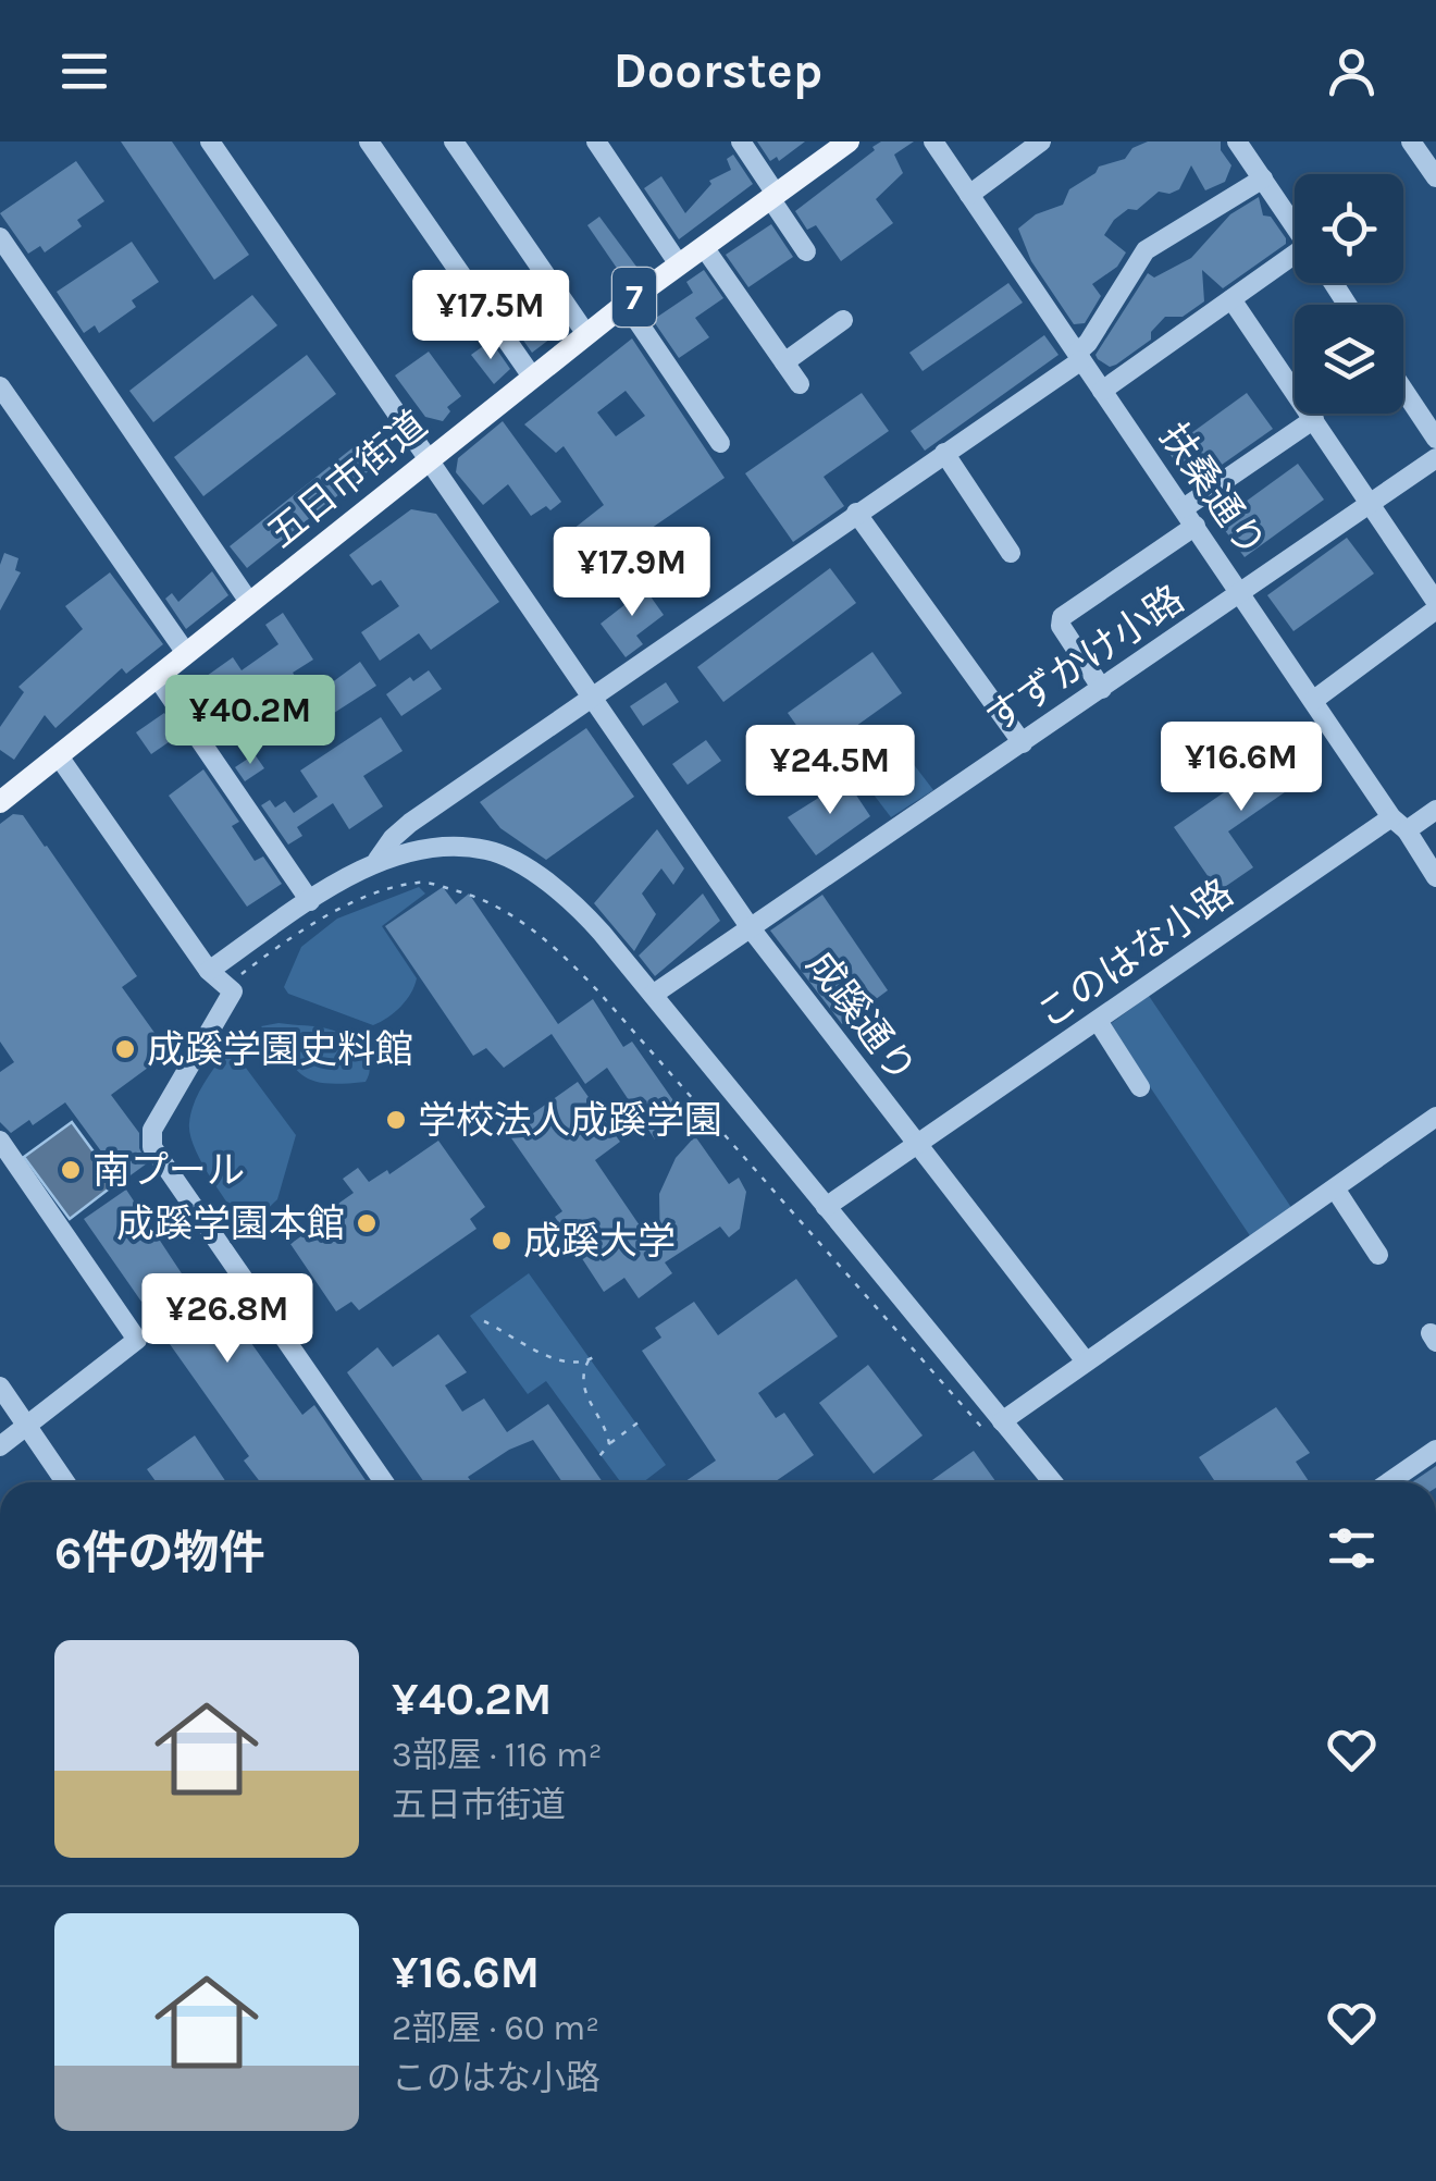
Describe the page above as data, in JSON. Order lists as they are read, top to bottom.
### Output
{
  "streets": {
    "main road": ["7", "五日市街道"],
    "street": [
      "扶桑通り",
      "すずかけ小路",
      "このはな小路",
      "成蹊通り"
    ]
  },
  "crossings": [
    ["扶桑通り", "すずかけ小路"],
    ["扶桑通り", "このはな小路"],
    ["すずかけ小路", "成蹊通り"],
    ["このはな小路", "成蹊通り"]
  ],
  "places": [
    "成蹊学園史料館",
    "学校法人成蹊学園",
    "南プール",
    "成蹊学園本館",
    "成蹊大学"
  ],
  "page": {
    "header": "Doorstep",
    "price": [
      "¥17.5M",
      "¥17.9M",
      "¥40.2M",
      "¥16.6M",
      "¥24.5M",
      "¥26.8M"
    ],
    "heading": "6件の物件",
    "list": [
      {
        "name": "¥40.2M",
        "note": "3部屋 · 116 m² · 五日市街道"
      },
      {
        "name": "¥16.6M",
        "note": "2部屋 · 60 m² · このはな小路"
      }
    ]
  }
}
